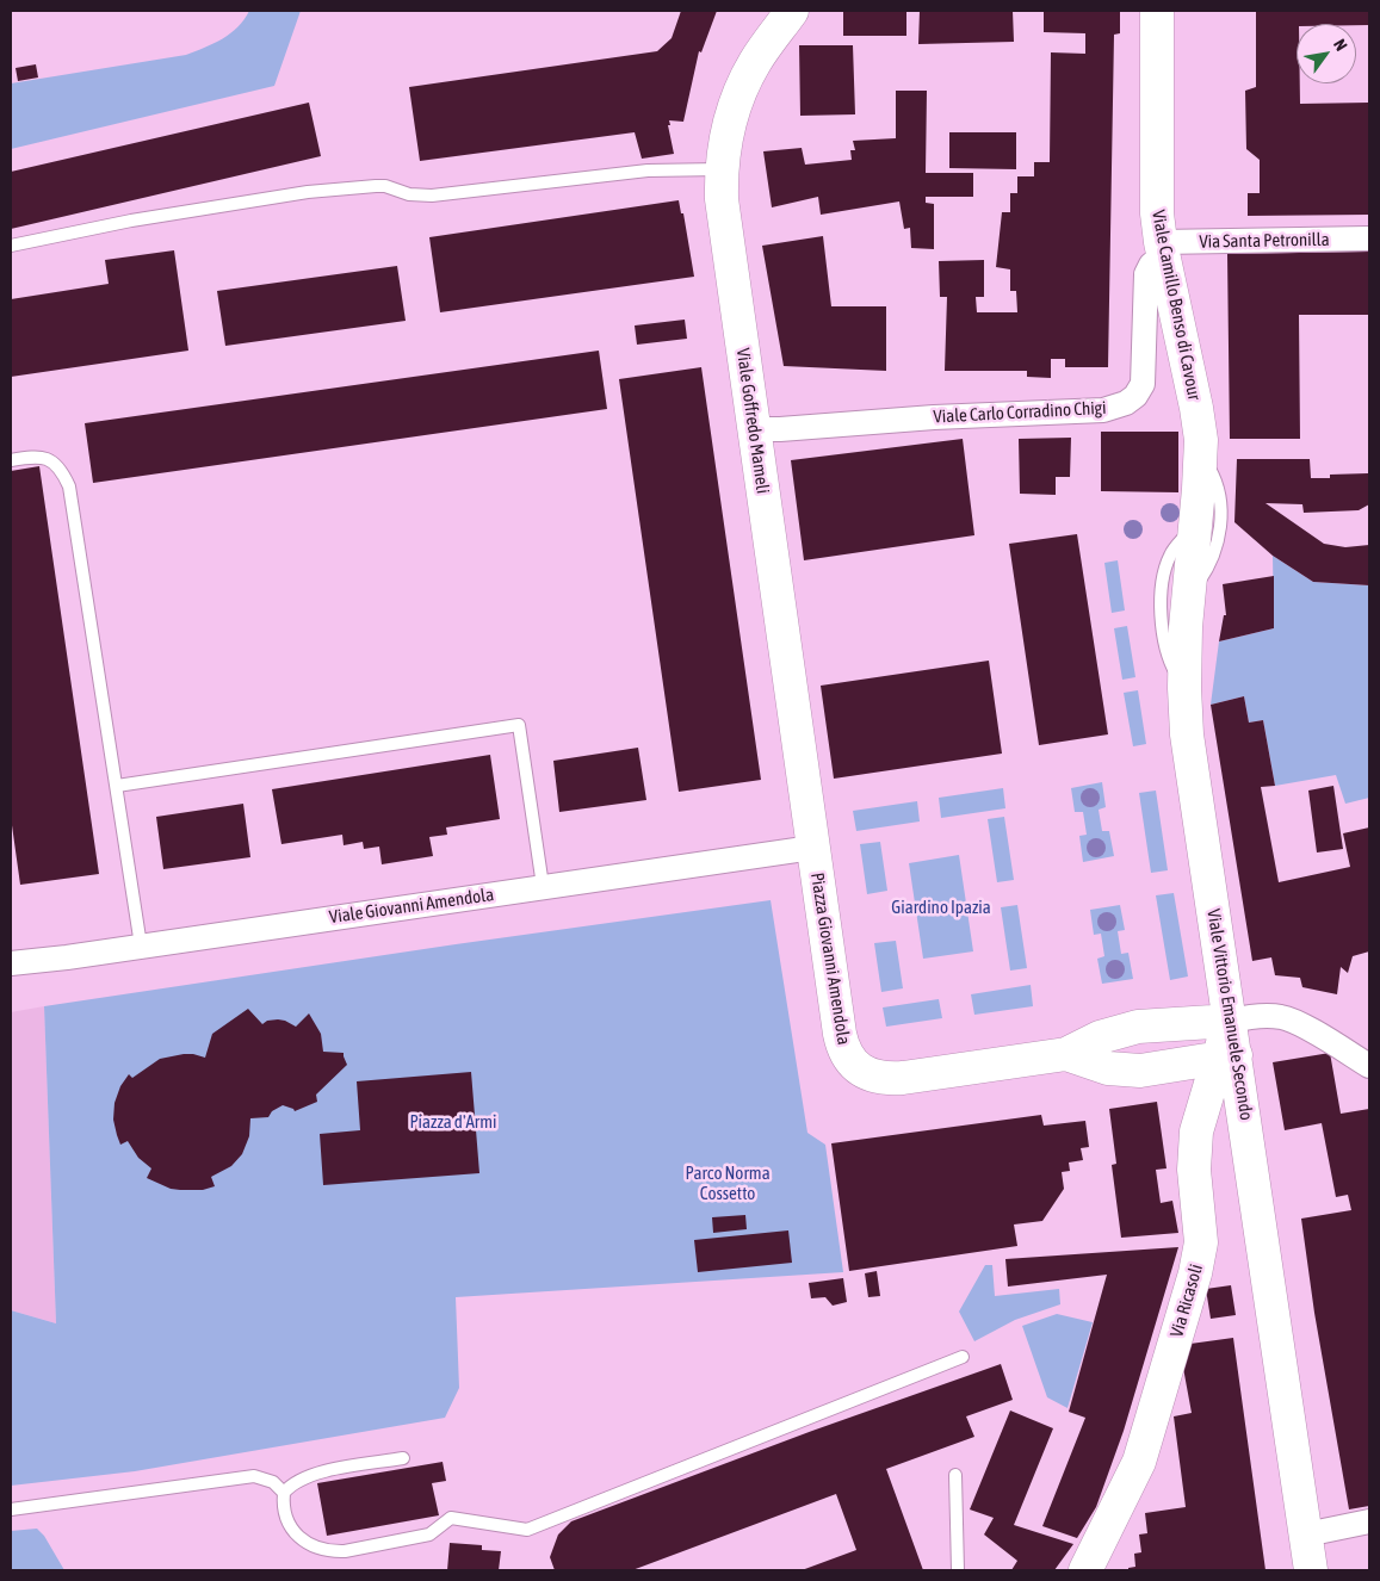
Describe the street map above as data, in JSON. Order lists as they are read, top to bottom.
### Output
{
  "streets": {
    "main road": [
      "Viale Camillo Benso di Cavour",
      "Viale Goffredo Mameli",
      "Piazza Giovanni Amendola",
      "Viale Vittorio Emanuele Secondo",
      "Via Ricasoli"
    ],
    "street": ["Via Santa Petronilla", "Viale Carlo Corradino Chigi", "Viale Giovanni Amendola"]
  },
  "crossings": [
    ["Via Santa Petronilla", "Viale Camillo Benso di Cavour"],
    ["Via Santa Petronilla", "Viale Carlo Corradino Chigi"],
    ["Viale Camillo Benso di Cavour", "Viale Carlo Corradino Chigi"],
    ["Viale Camillo Benso di Cavour", "Viale Vittorio Emanuele Secondo"],
    ["Viale Carlo Corradino Chigi", "Viale Goffredo Mameli"],
    ["Viale Goffredo Mameli", "Viale Giovanni Amendola"],
    ["Viale Goffredo Mameli", "Piazza Giovanni Amendola"],
    ["Viale Giovanni Amendola", "Piazza Giovanni Amendola"],
    ["Viale Vittorio Emanuele Secondo", "Via Ricasoli"]
  ],
  "parks": ["Giardino Ipazia", "Piazza d'Armi", "Parco Norma Cossetto"],
  "north": "top right"
}
